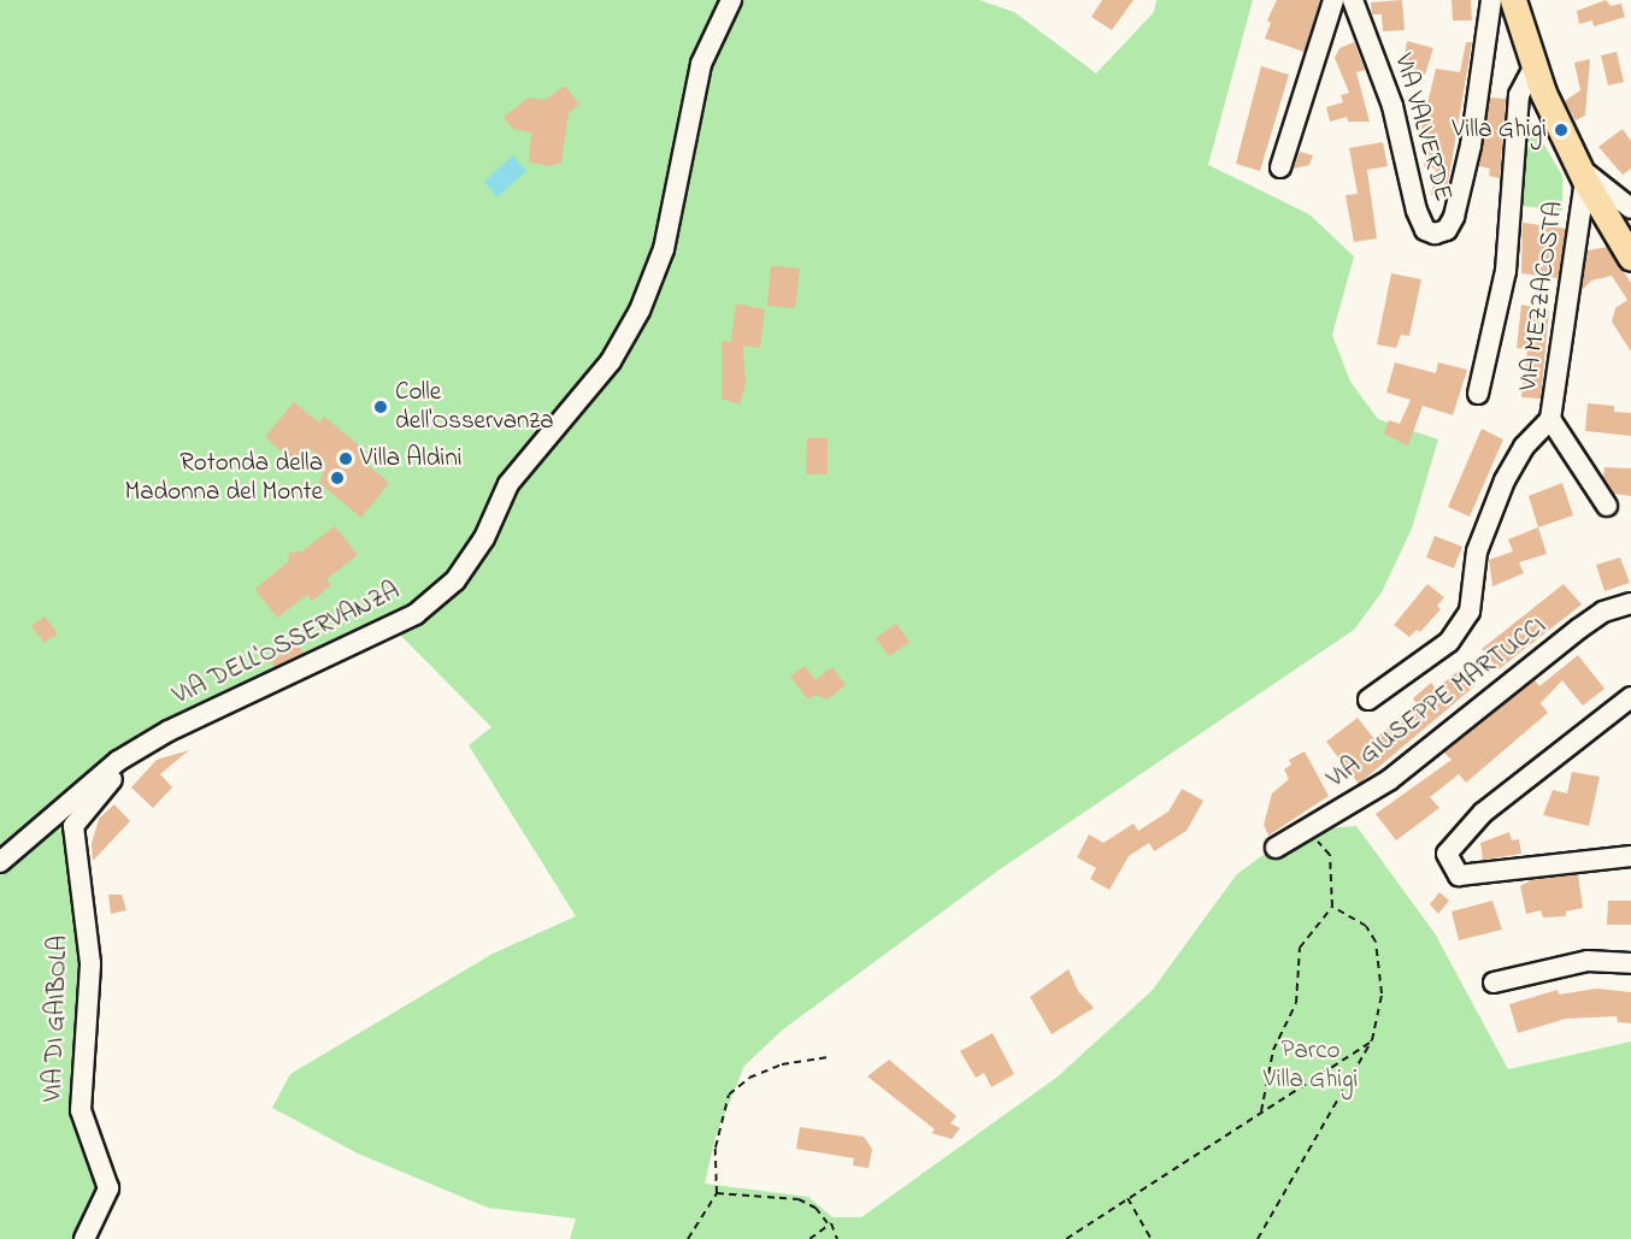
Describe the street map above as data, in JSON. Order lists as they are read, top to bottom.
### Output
{
  "streets": {
    "street": [
      "VIA VALVERDE",
      "VIA MEZZACOSTA",
      "VIA DELL'OSSERVANZA",
      "VIA GIUSEPPE MARTUCCI",
      "VIA DI GAIBOLA"
    ]
  },
  "crossings": [
    ["VIA DELL'OSSERVANZA", "VIA DI GAIBOLA"]
  ],
  "parks": ["Parco Villa Ghigi"],
  "places": [
    "Villa Ghigi",
    "Colle dell'Osservanza",
    "Villa Aldini",
    "Rotonda della Madonna del Monte"
  ]
}
